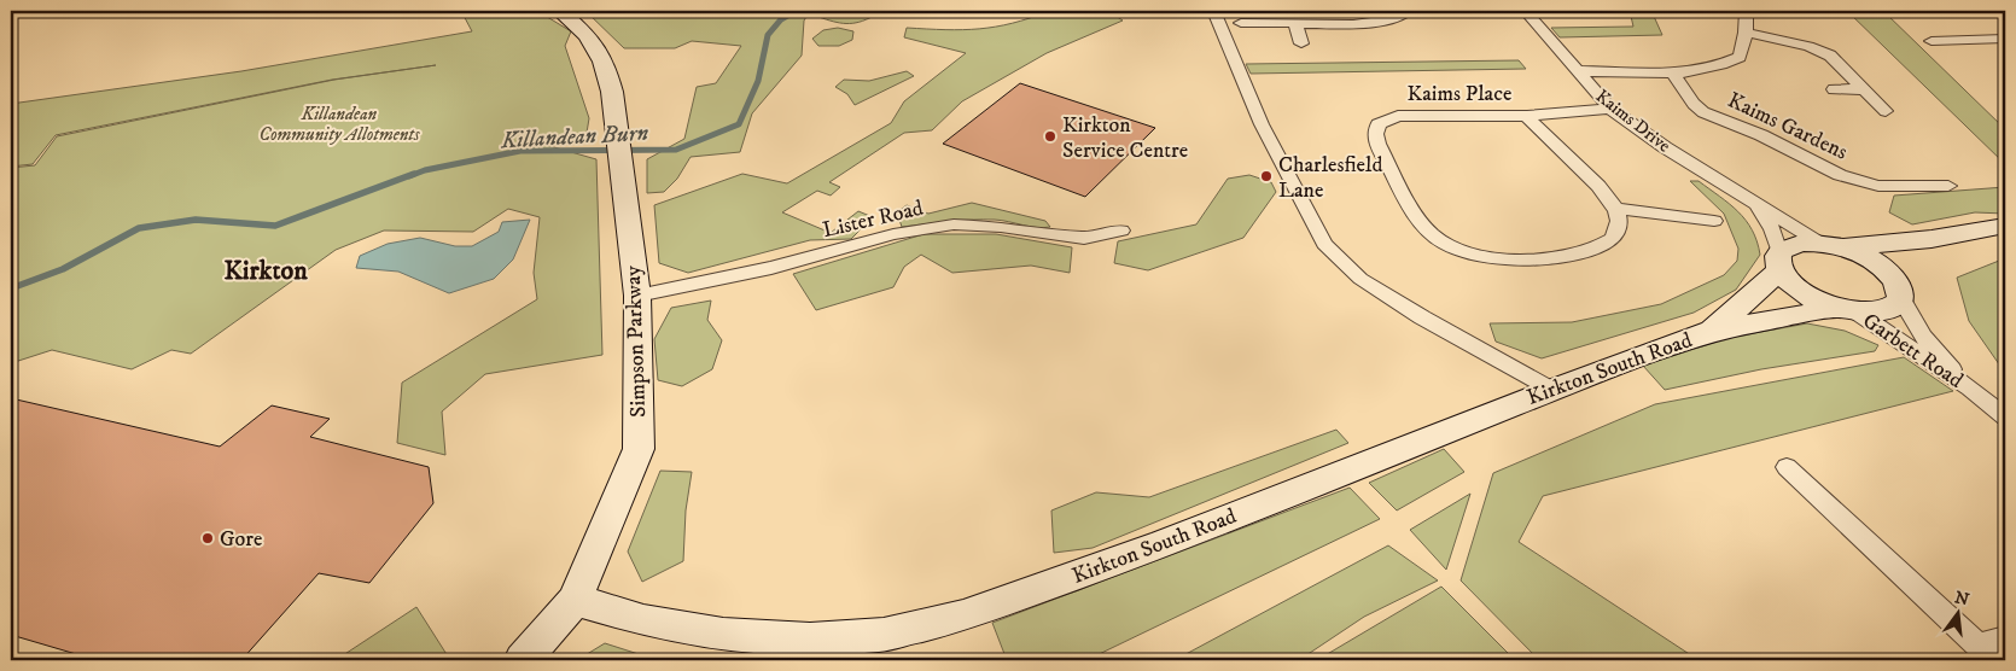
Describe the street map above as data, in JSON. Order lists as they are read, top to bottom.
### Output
{
  "streets": {
    "street": [
      "Kaims Place",
      "Kaims Drive",
      "Kaims Gardens",
      "Lister Road",
      "Simpson Parkway",
      "Garbett Road",
      "Kirkton South Road"
    ]
  },
  "crossings": [
    ["Kaims Place", "Kaims Drive"],
    ["Kaims Drive", "Kaims Gardens"],
    ["Kaims Drive", "Kirkton South Road"],
    ["Lister Road", "Simpson Parkway"],
    ["Simpson Parkway", "Kirkton South Road"],
    ["Garbett Road", "Kirkton South Road"]
  ],
  "districts": ["Kirkton"],
  "water": ["Killandean Burn"],
  "parks": ["Killandean Community Allotments"],
  "places": ["Kirkton Service Centre", "Charlesfield Lane", "Gore"],
  "north": "top"
}
